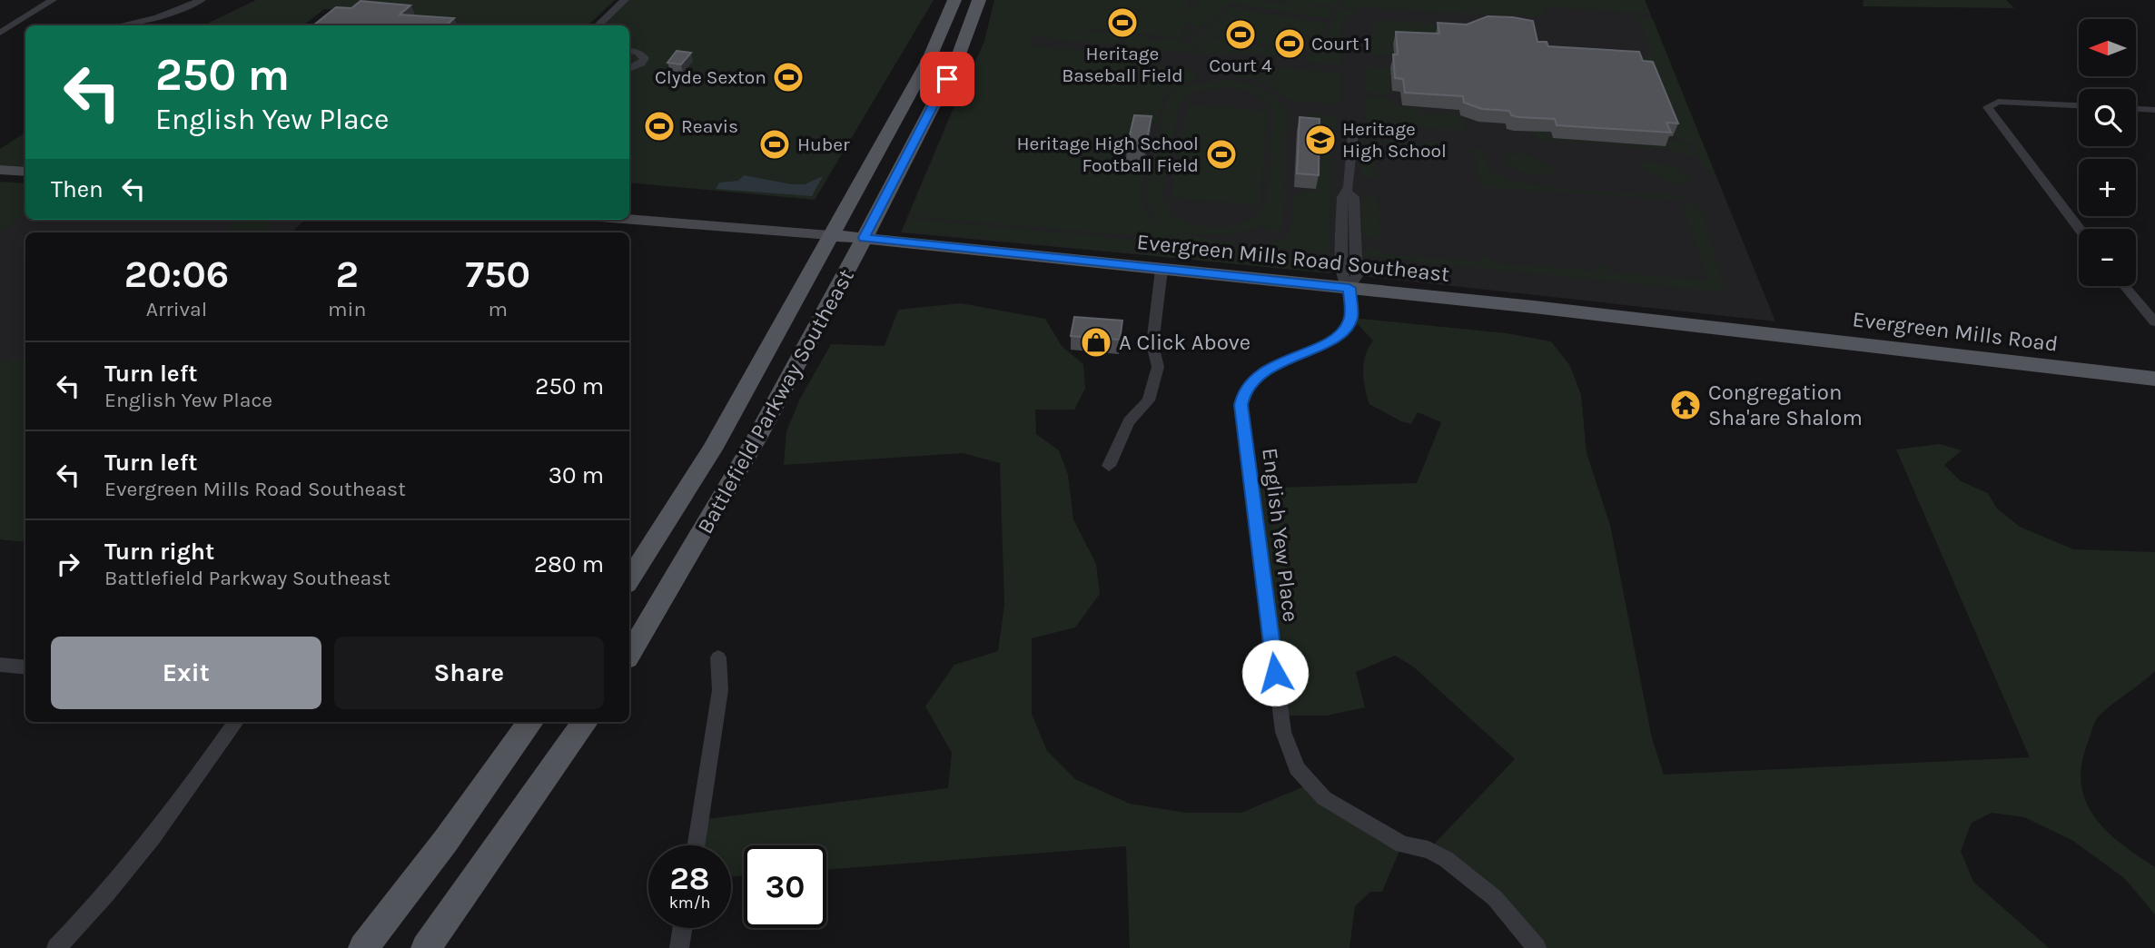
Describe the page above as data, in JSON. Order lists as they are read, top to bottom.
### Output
{
  "streets": {
    "main road": ["Evergreen Mills Road Southeast", "Evergreen Mills Road", "Battlefield Parkway Southeast"],
    "street": ["English Yew Place"]
  },
  "crossings": [
    ["Evergreen Mills Road Southeast", "Evergreen Mills Road"],
    ["Evergreen Mills Road Southeast", "Battlefield Parkway Southeast"],
    ["Evergreen Mills Road Southeast", "English Yew Place"]
  ],
  "places": {
    "sports": [
      "Heritage Baseball Field",
      "Court 4",
      "Court 1",
      "Clyde Sexton",
      "Reavis",
      "Huber",
      "Heritage High School Football Field"
    ],
    "school or university": ["Heritage High School"],
    "shop": ["A Click Above"],
    "temple": ["Congregation Sha'are Shalom"]
  },
  "north": "left",
  "page": {
    "map_buttons": ["+", "−"],
    "turn": ["250 m", "English Yew Place"],
    "then": "Then",
    "eta": [
      "20:06",
      "Arrival",
      "2",
      "min",
      "750",
      "m"
    ],
    "list": [
      {
        "name": "Turn left",
        "note": "English Yew Place",
        "value": "250 m"
      },
      {
        "name": "Turn left",
        "note": "Evergreen Mills Road Southeast",
        "value": "30 m"
      },
      {
        "name": "Turn right",
        "note": "Battlefield Parkway Southeast",
        "value": "280 m"
      }
    ],
    "buttons": ["Exit", "Share"],
    "speed": "28 km/h",
    "limit": "30"
  }
}
